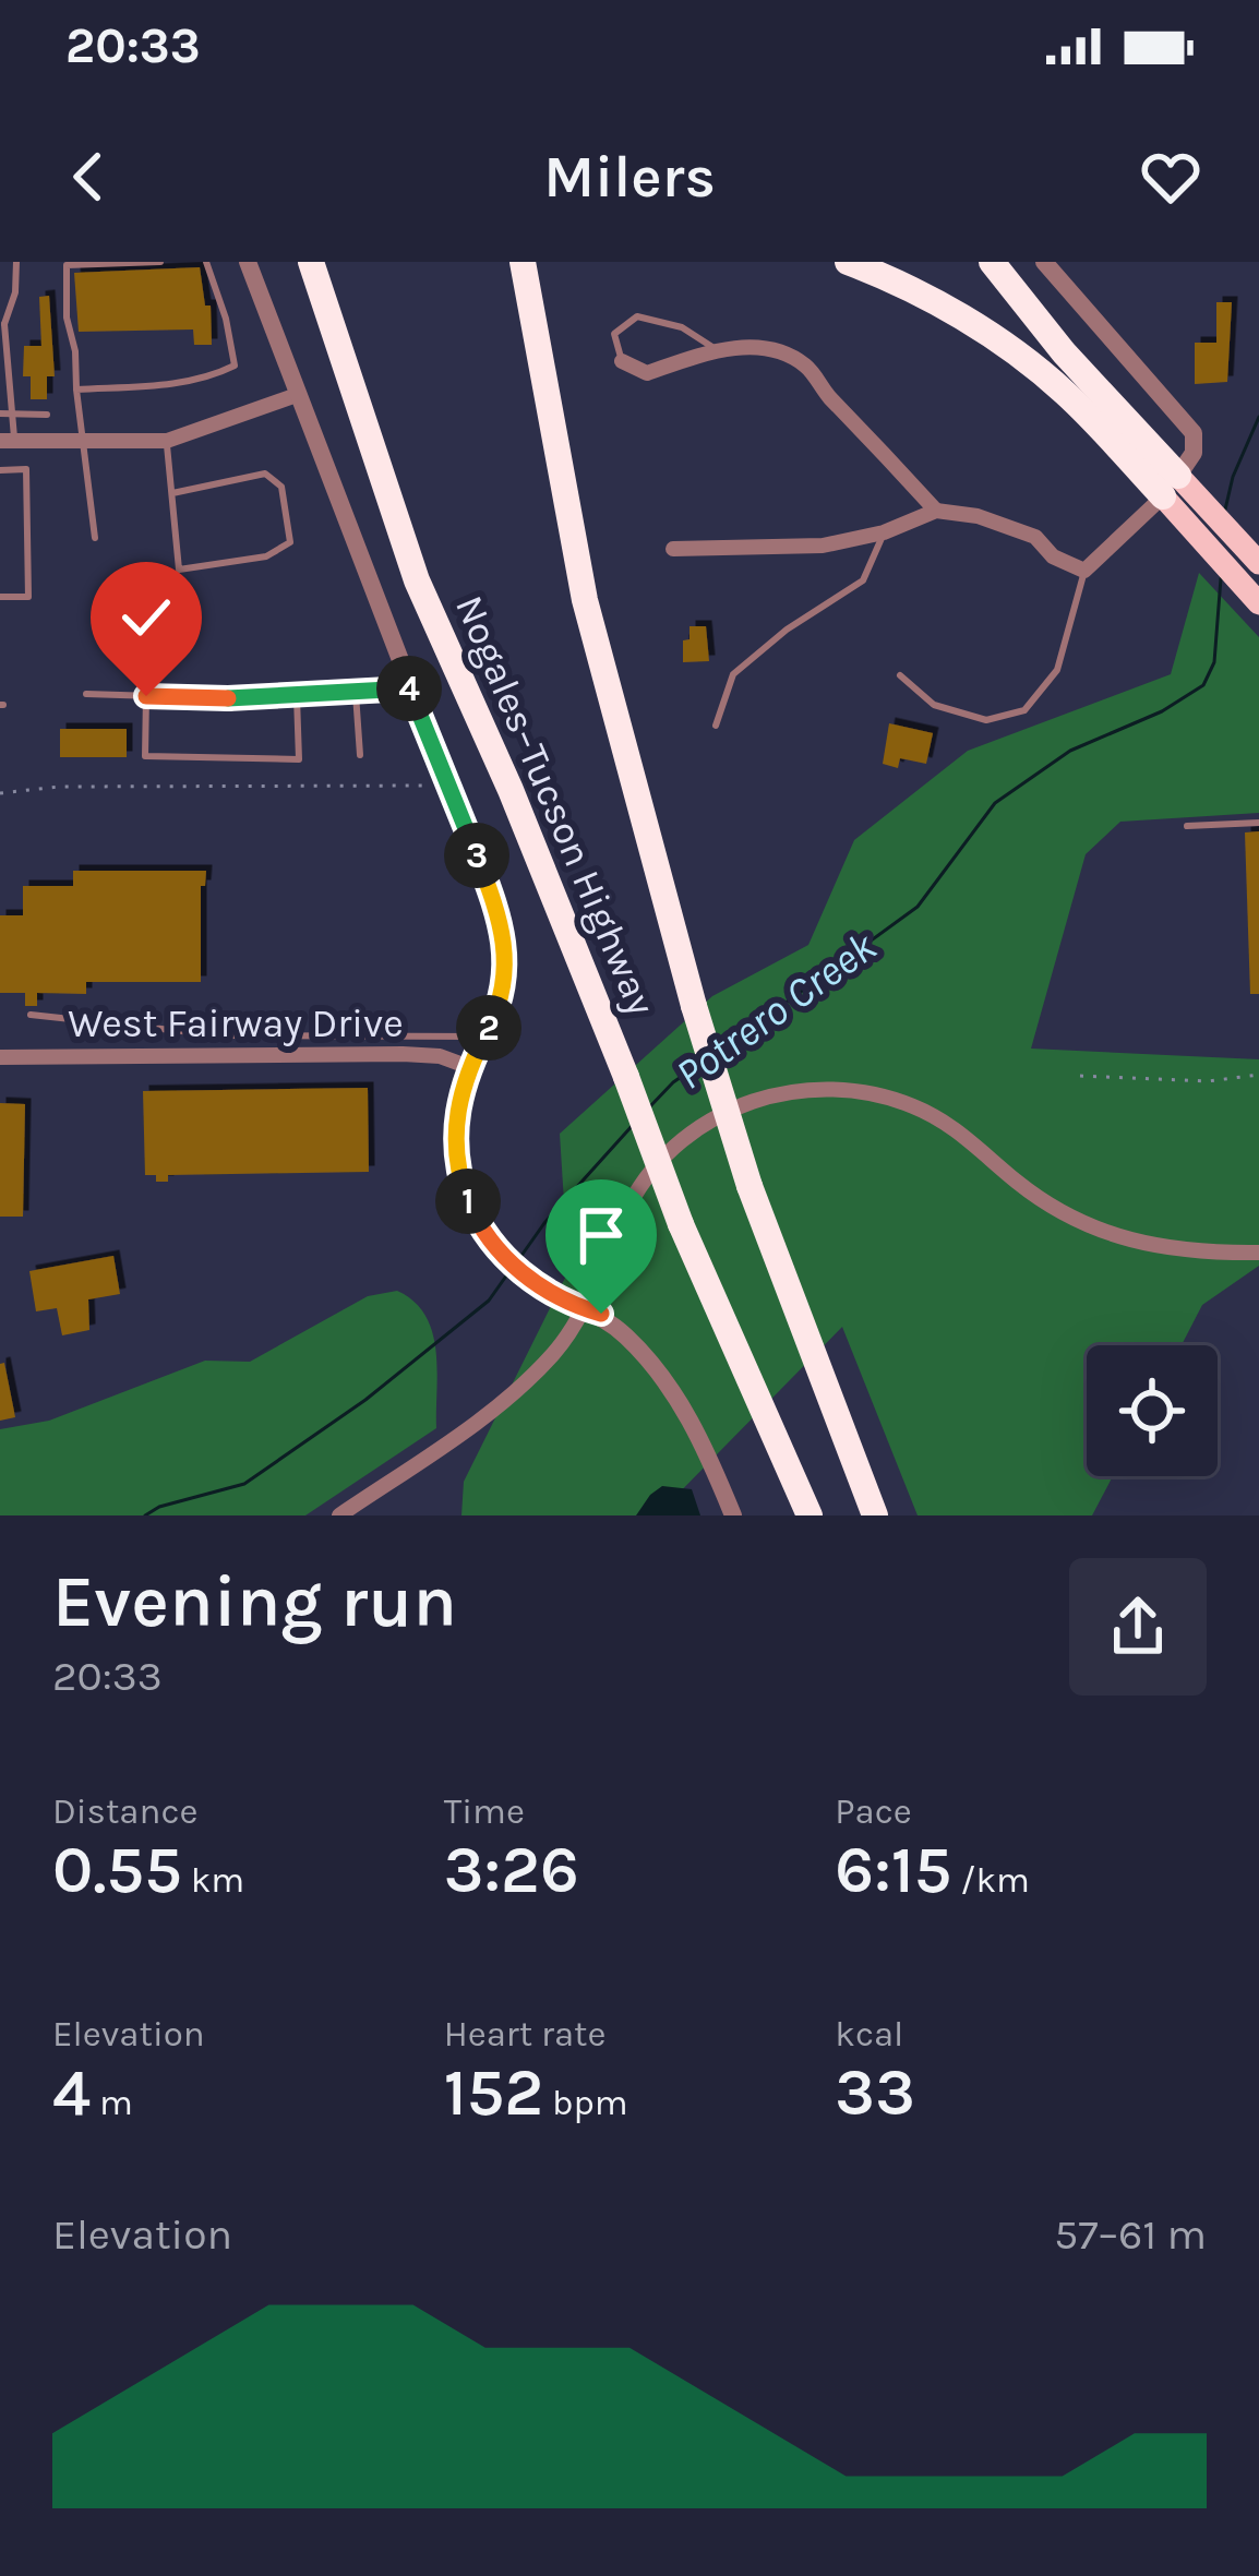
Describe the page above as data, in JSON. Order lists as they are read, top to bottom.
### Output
{
  "streets": {
    "highway": ["Nogales–Tucson Highway"],
    "street": ["West Fairway Drive"]
  },
  "water": ["Potrero Creek"],
  "page": {
    "status": "20:33",
    "header": "Milers",
    "pins": [
      "4",
      "3",
      "2",
      "1"
    ],
    "heading": ["Evening run", "20:33"],
    "stats": [
      ["Distance", "0.55 km"],
      ["Time", "3:26"],
      ["Pace", "6:15 /km"],
      ["Elevation", "4 m"],
      ["Heart rate", "152 bpm"],
      ["kcal", "33"]
    ],
    "chart": ["Elevation", "57–61 m"]
  }
}
